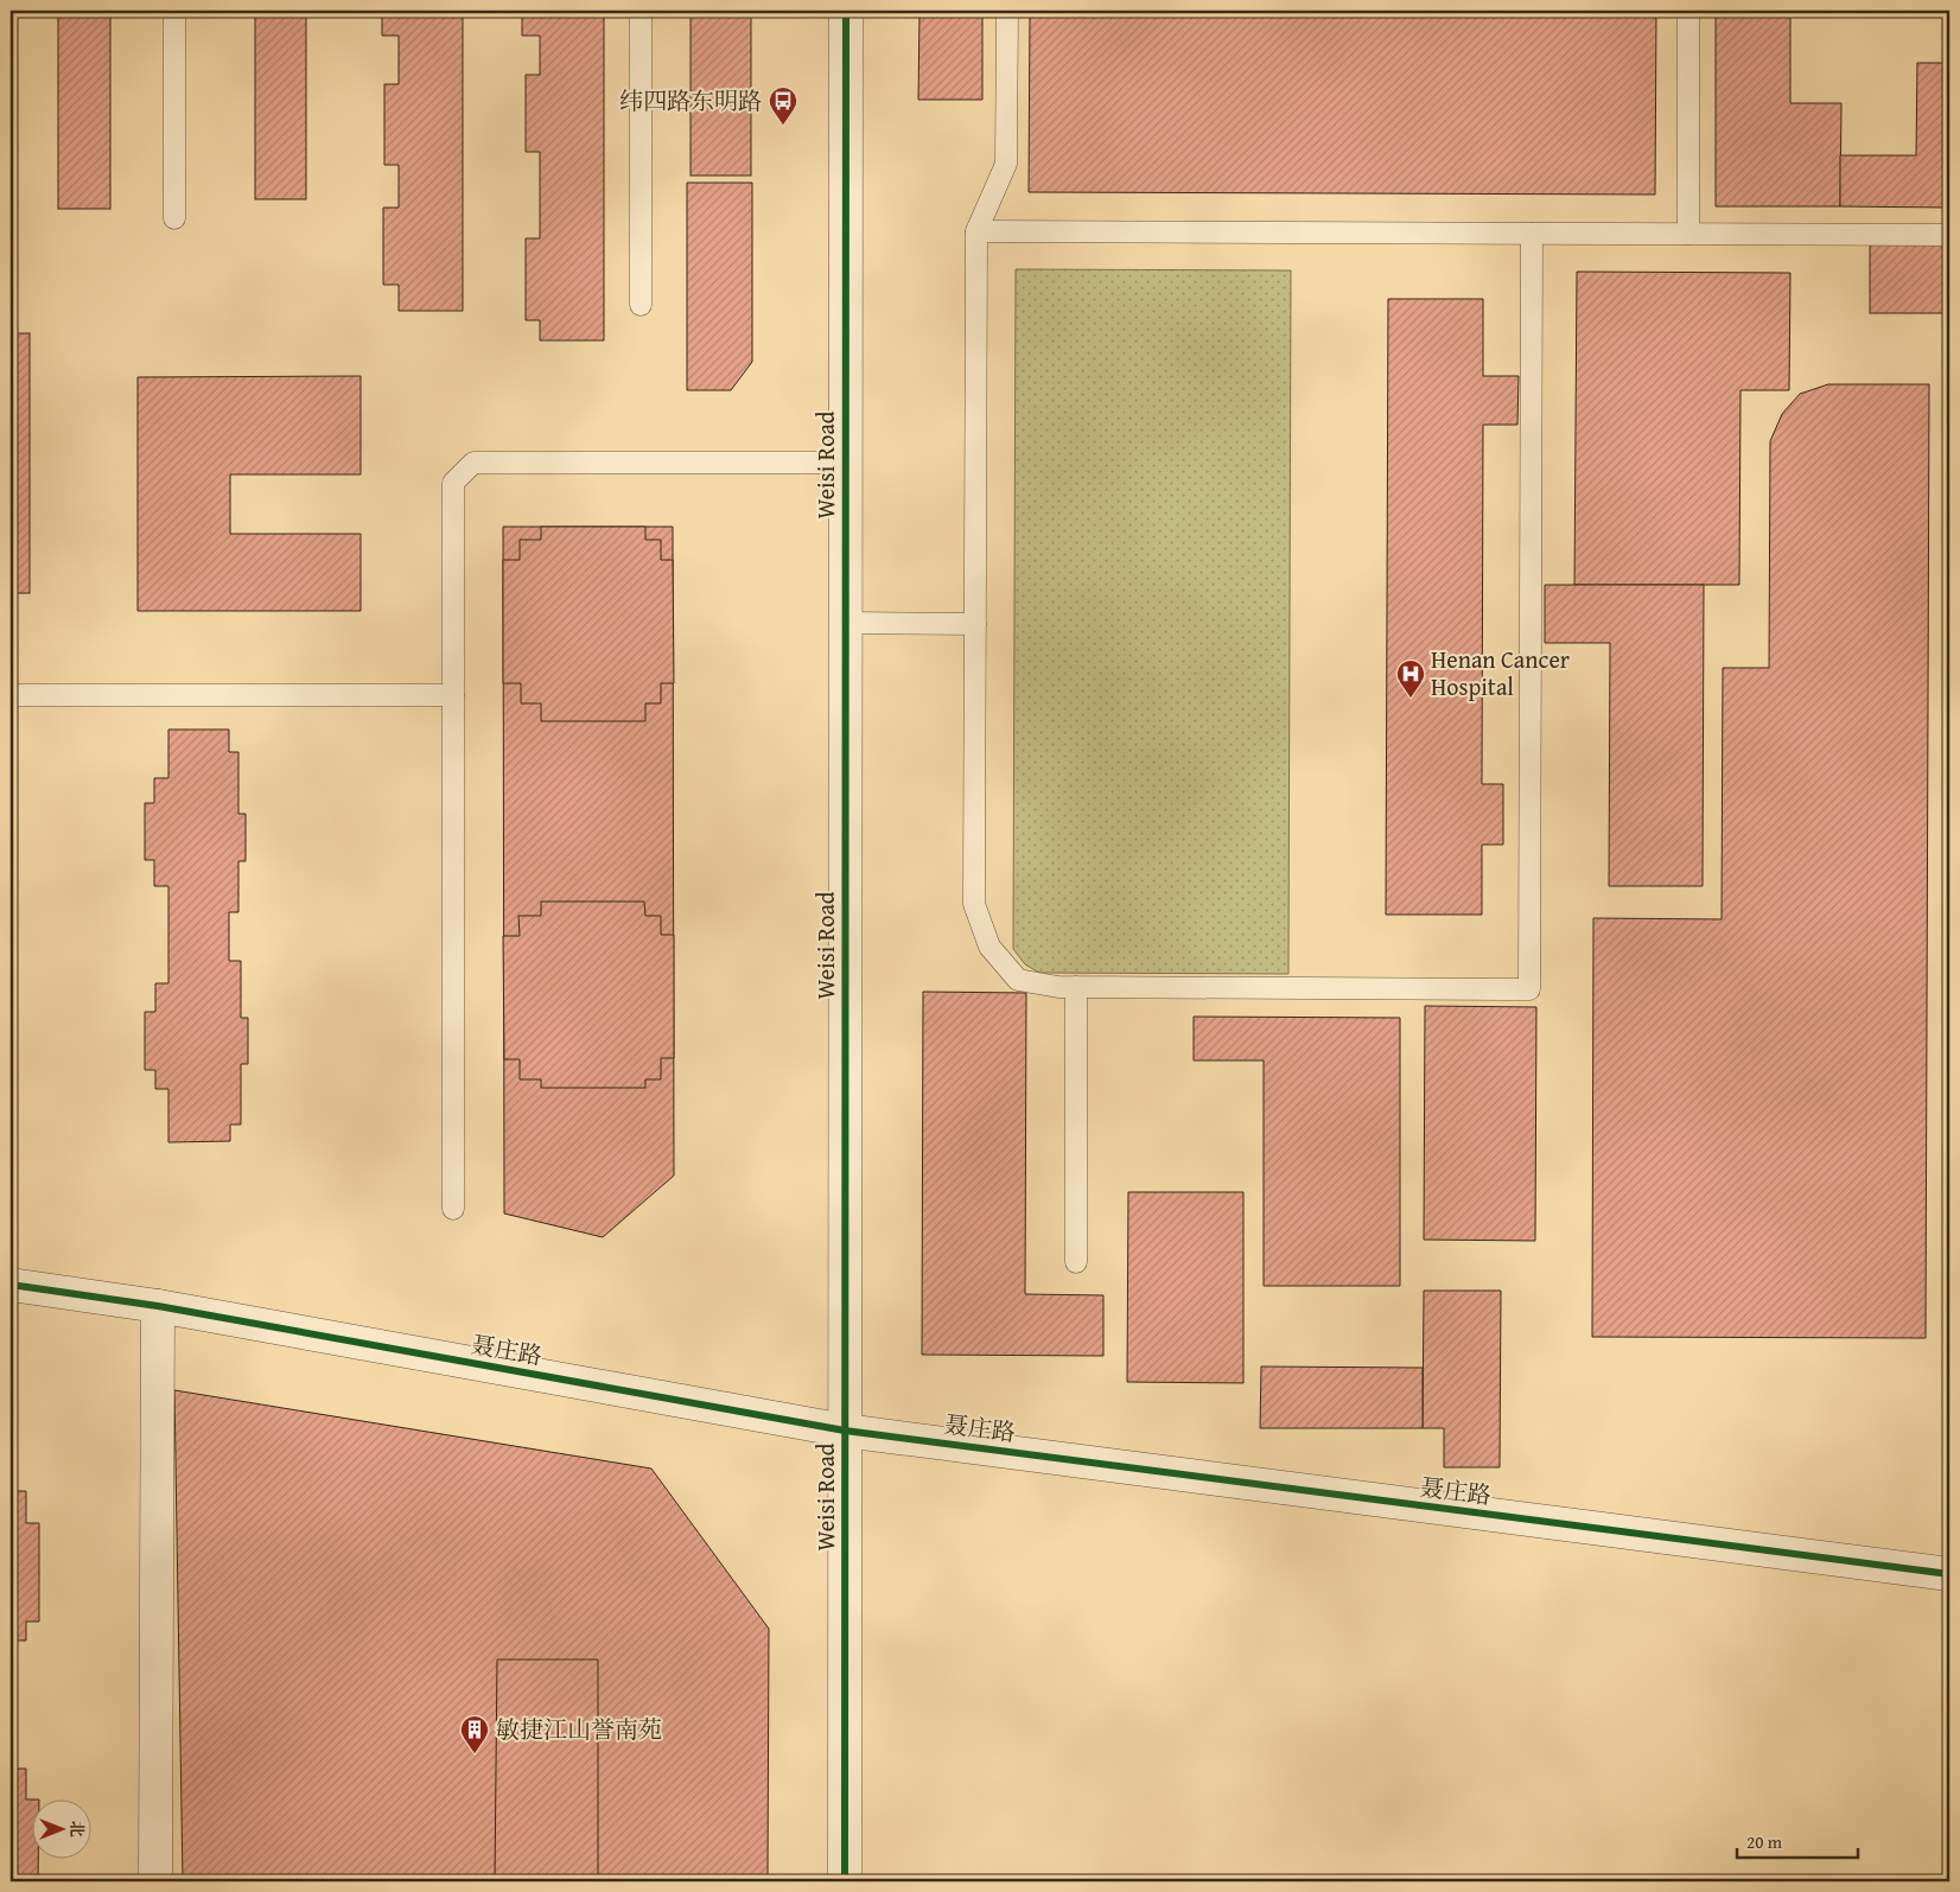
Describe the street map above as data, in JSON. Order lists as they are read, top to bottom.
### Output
{
  "streets": {
    "street": ["Weisi Road", "聂庄路"]
  },
  "crossings": [
    ["Weisi Road", "聂庄路"]
  ],
  "places": {
    "bus stop": ["纬四路东明路"],
    "hospital": ["Henan Cancer Hospital"],
    "building": ["敏捷江山誉南苑"]
  },
  "scale_bar": "20 m",
  "north": "right"
}
